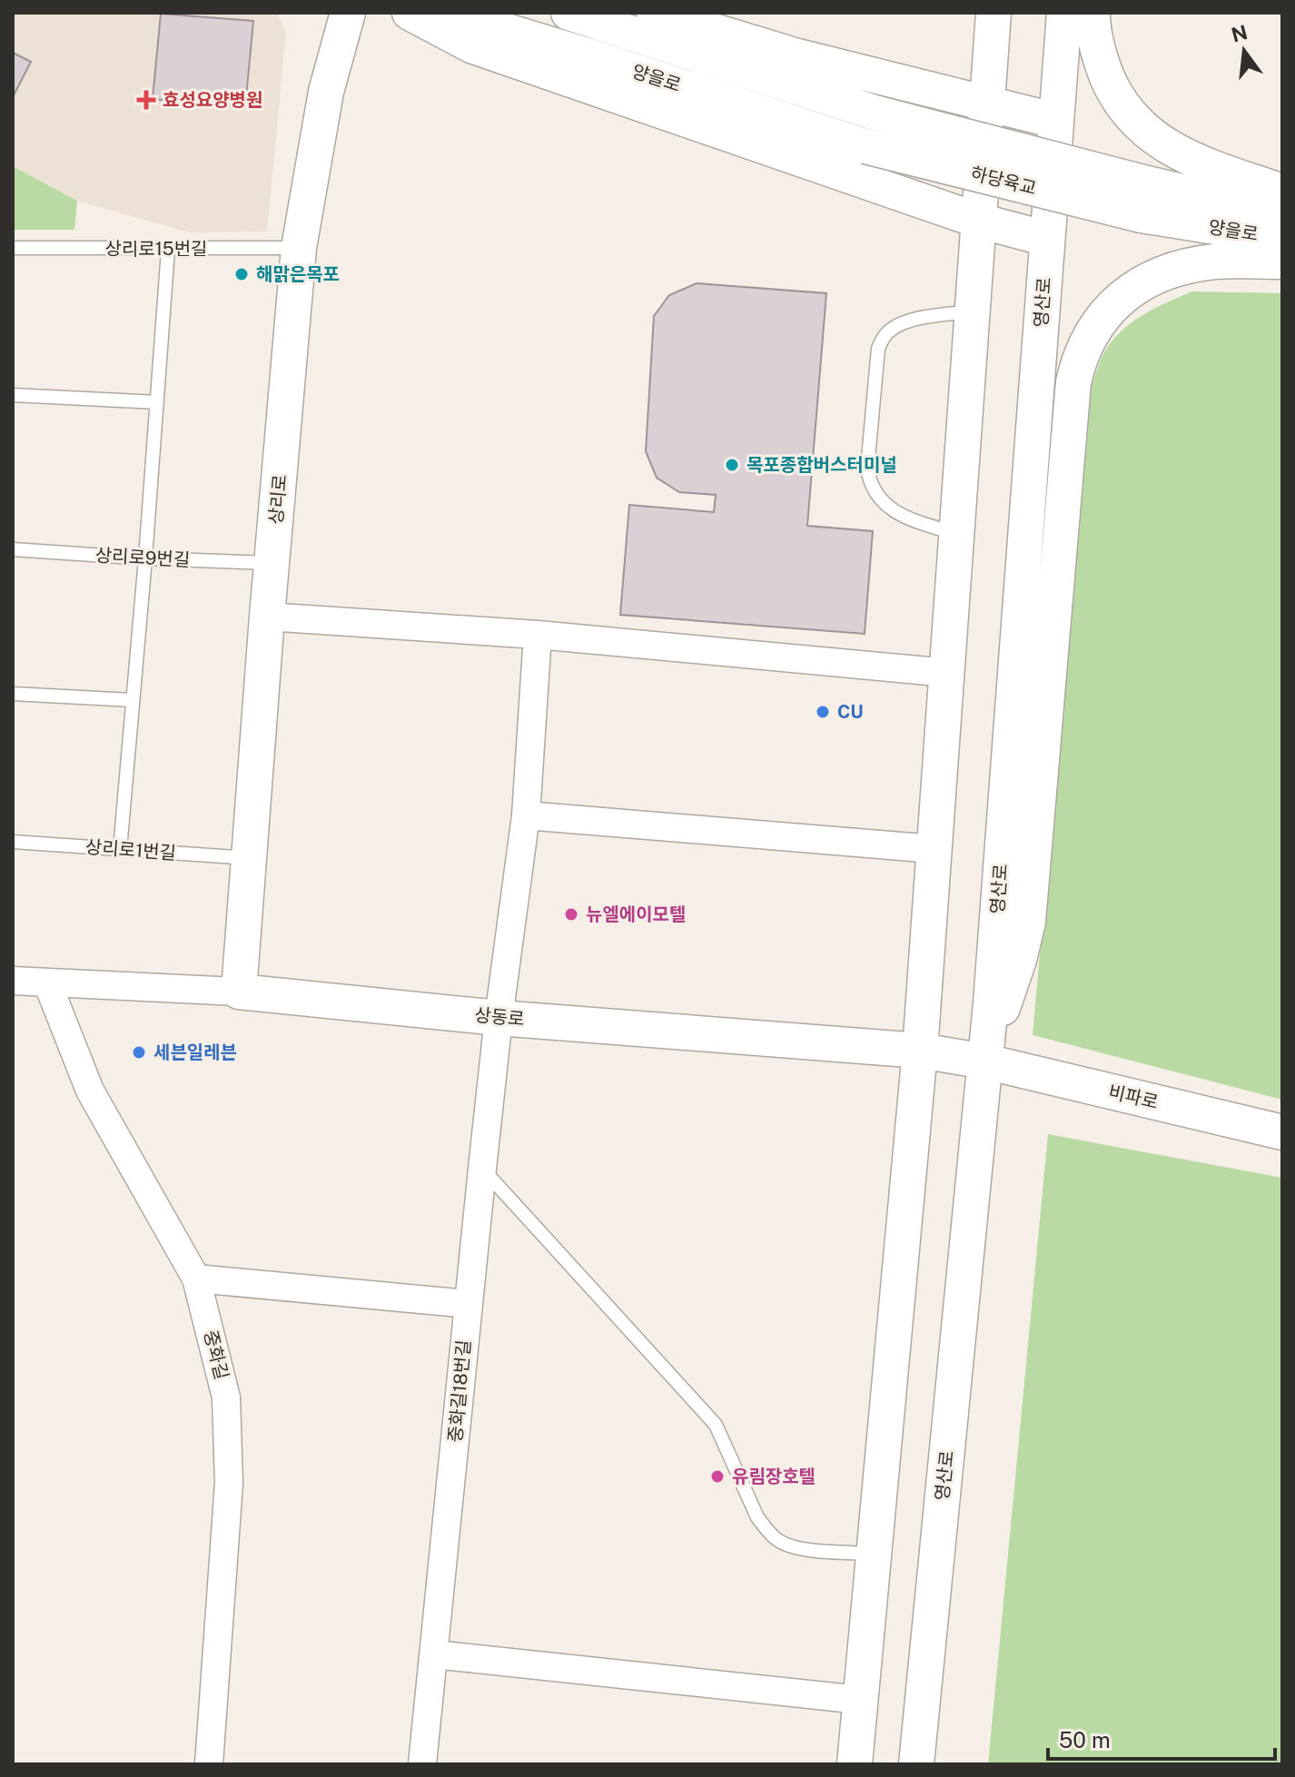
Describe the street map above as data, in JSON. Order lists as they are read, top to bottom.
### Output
{
  "streets": {
    "street": [
      "양을로",
      "하당육교",
      "영산로",
      "상리로",
      "상동로",
      "비파로",
      "중화길",
      "중화길18번길"
    ],
    "lane": ["상리로15번길", "상리로9번길", "상리로1번길"]
  },
  "crossings": [
    ["양을로", "하당육교"],
    ["상리로15번길", "상리로"],
    ["영산로", "상동로"],
    ["영산로", "비파로"],
    ["상리로", "상리로9번길"],
    ["상리로", "상리로1번길"],
    ["상리로", "상동로"],
    ["상동로", "비파로"],
    ["상동로", "중화길"],
    ["상동로", "중화길18번길"]
  ],
  "places": {
    "health": ["효성요양병원"],
    "other": [
      "해맑은목포",
      "목포종합버스터미널",
      "CU",
      "뉴엘에이모텔",
      "세븐일레븐",
      "유림장호텔"
    ]
  },
  "scale_bar": "50 m",
  "north": "top"
}
